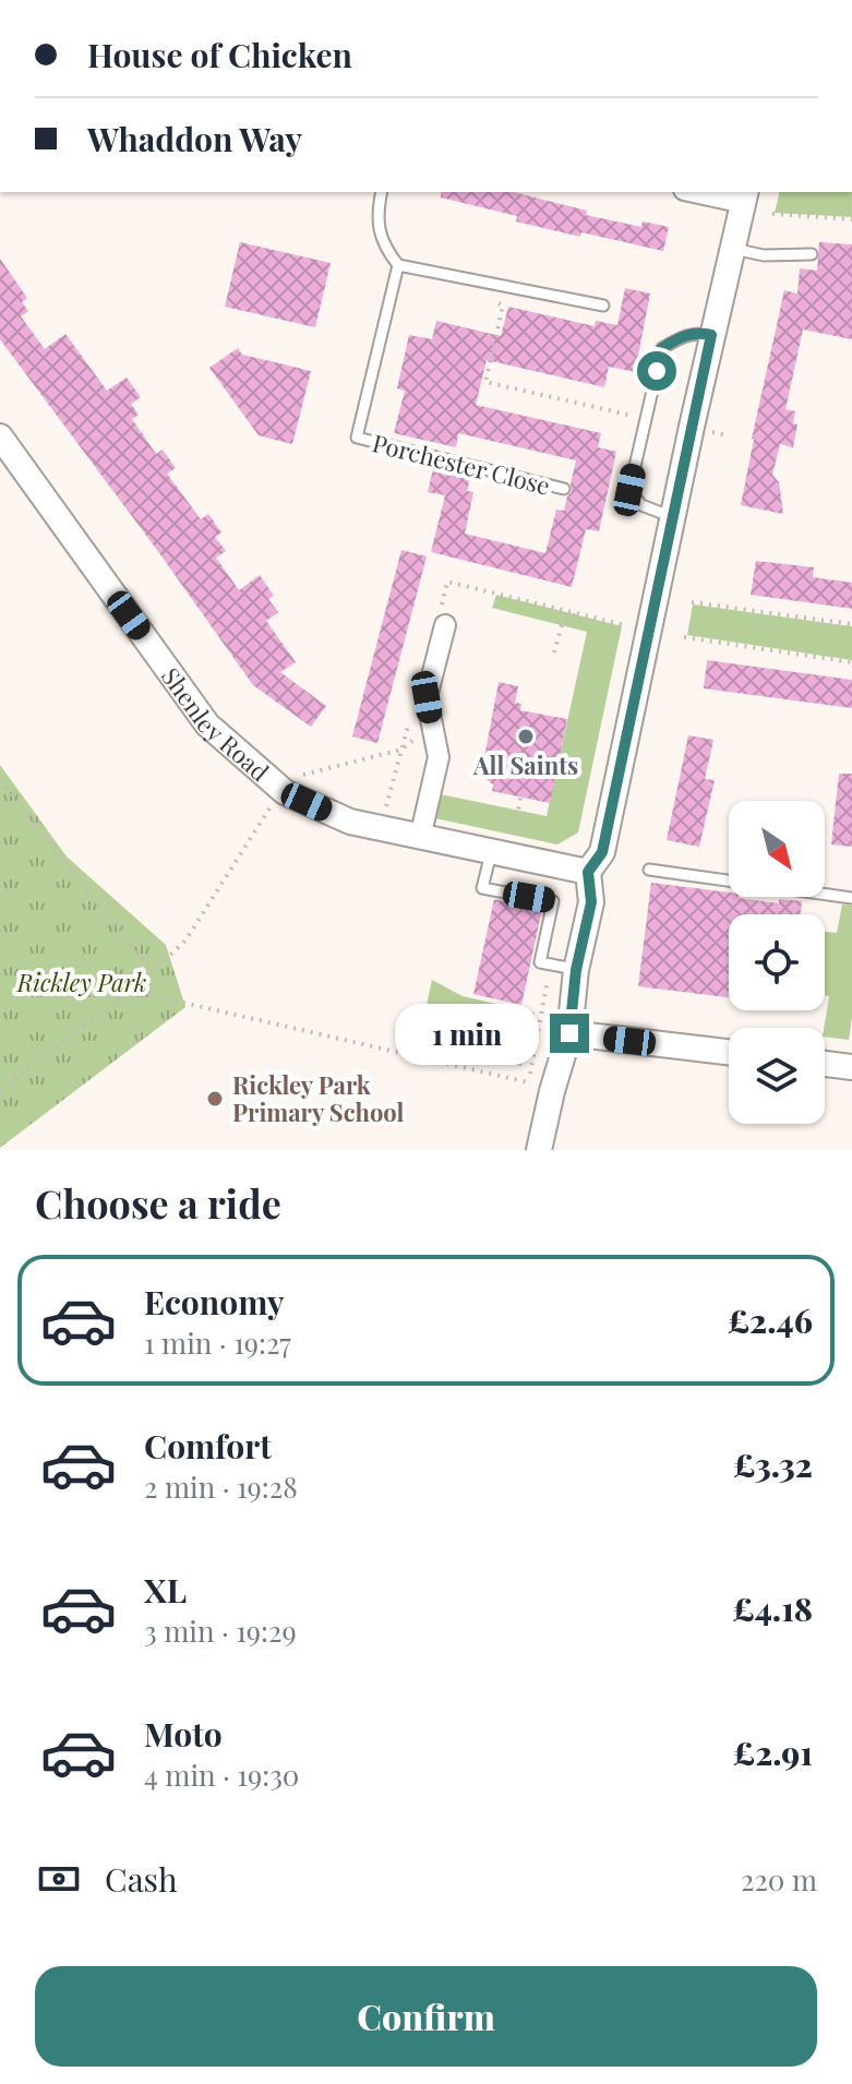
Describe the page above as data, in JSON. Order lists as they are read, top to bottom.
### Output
{
  "streets": {
    "street": ["Shenley Road"],
    "lane": ["Porchester Close"]
  },
  "parks": ["Rickley Park"],
  "places": ["All Saints", "Rickley Park Primary School"],
  "north": "bottom right",
  "page": {
    "banner": ["House of Chicken", "Whaddon Way"],
    "bubble": "1 min",
    "heading": "Choose a ride",
    "list": [
      {
        "name": "Economy",
        "note": "1 min · 19:27",
        "value": "£2.46"
      },
      {
        "name": "Comfort",
        "note": "2 min · 19:28",
        "value": "£3.32"
      },
      {
        "name": "XL",
        "note": "3 min · 19:29",
        "value": "£4.18"
      },
      {
        "name": "Moto",
        "note": "4 min · 19:30",
        "value": "£2.91"
      }
    ],
    "pay": ["Cash", "220 m"],
    "buttons": "Confirm"
  }
}
